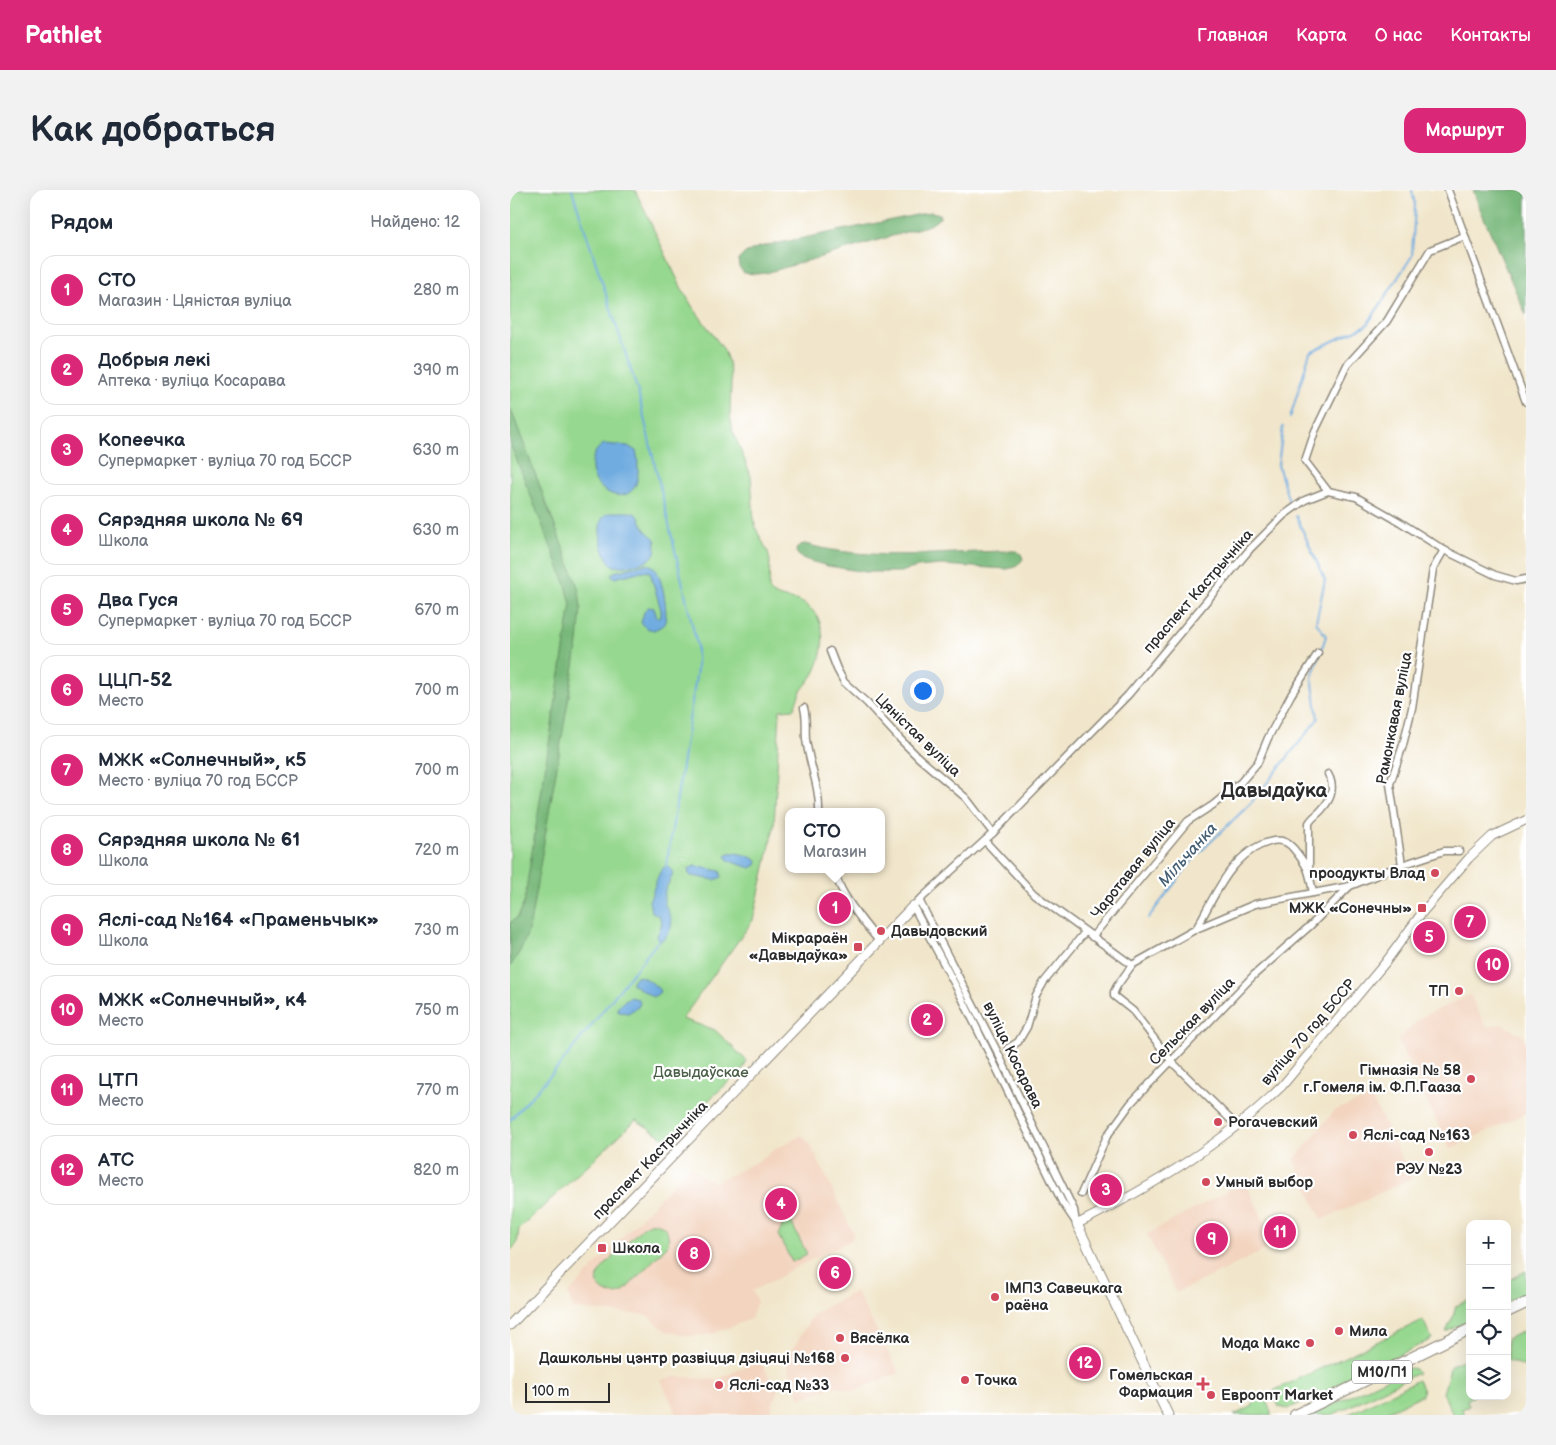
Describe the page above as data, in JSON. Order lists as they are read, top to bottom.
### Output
{
  "streets": {
    "main road": ["праспект Кастрычніка", "вуліца Косарава", "М10/П1"],
    "street": [
      "Рамонкавая вуліца",
      "Цяністая вуліца",
      "Чаротавая вуліца",
      "Сельская вуліца",
      "вуліца 70 год БССР"
    ]
  },
  "crossings": [
    ["праспект Кастрычніка", "Цяністая вуліца"],
    ["праспект Кастрычніка", "вуліца Косарава"],
    ["вуліца 70 год БССР", "вуліца Косарава"]
  ],
  "districts": ["Давыдаўка"],
  "water": ["Мільчанка"],
  "parks": ["Давыдаўскае"],
  "places": {
    "other": [
      "проодукты Влад",
      "Давыдовский",
      "ТП",
      "Гімназія № 58 г.Гомеля ім. Ф.П.Гааза",
      "Рогачевский",
      "Яслі-сад №163",
      "РЭУ №23",
      "Умный выбор",
      "ІМПЗ Савецкага раёна",
      "Мила",
      "Вясёлка",
      "Мода Макс",
      "Дашкольны цэнтр развіцця дзіцяці №168",
      "Точка",
      "Яслі-сад №33",
      "Евроопт Market"
    ],
    "transit": ["МЖК «Сонечны»", "Мікрараён «Давыдаўка»", "Школа"],
    "health": ["Гомельская Фармация"]
  },
  "scale_bar": "100 m",
  "page": {
    "header": "Pathlet",
    "nav": [
      "Главная",
      "Карта",
      "О нас",
      "Контакты"
    ],
    "buttons": "Маршрут",
    "title": "Как добраться",
    "heading": ["Рядом", "Найдено: 12"],
    "list": [
      {
        "mark": "1",
        "name": "СТО",
        "note": "Магазин · Цяністая вуліца",
        "value": "280 m"
      },
      {
        "mark": "2",
        "name": "Добрыя лекі",
        "note": "Аптека · вуліца Косарава",
        "value": "390 m"
      },
      {
        "mark": "3",
        "name": "Копеечка",
        "note": "Супермаркет · вуліца 70 год БССР",
        "value": "630 m"
      },
      {
        "mark": "4",
        "name": "Сярэдняя школа № 69",
        "note": "Школа",
        "value": "630 m"
      },
      {
        "mark": "5",
        "name": "Два Гуся",
        "note": "Супермаркет · вуліца 70 год БССР",
        "value": "670 m"
      },
      {
        "mark": "6",
        "name": "ЦЦП-52",
        "note": "Место",
        "value": "700 m"
      },
      {
        "mark": "7",
        "name": "МЖК «Солнечный», к5",
        "note": "Место · вуліца 70 год БССР",
        "value": "700 m"
      },
      {
        "mark": "8",
        "name": "Сярэдняя школа № 61",
        "note": "Школа",
        "value": "720 m"
      },
      {
        "mark": "9",
        "name": "Яслі-сад №164 «Праменьчык»",
        "note": "Школа",
        "value": "730 m"
      },
      {
        "mark": "10",
        "name": "МЖК «Солнечный», к4",
        "note": "Место",
        "value": "750 m"
      },
      {
        "mark": "11",
        "name": "ЦТП",
        "note": "Место",
        "value": "770 m"
      },
      {
        "mark": "12",
        "name": "АТС",
        "note": "Место",
        "value": "820 m"
      }
    ],
    "popup": ["СТО", "Магазин"],
    "pins": [
      "1",
      "7",
      "5",
      "10",
      "2",
      "3",
      "4",
      "11",
      "9",
      "8",
      "6",
      "12"
    ],
    "map_buttons": ["+", "−"],
    "scale": "100 m"
  }
}
